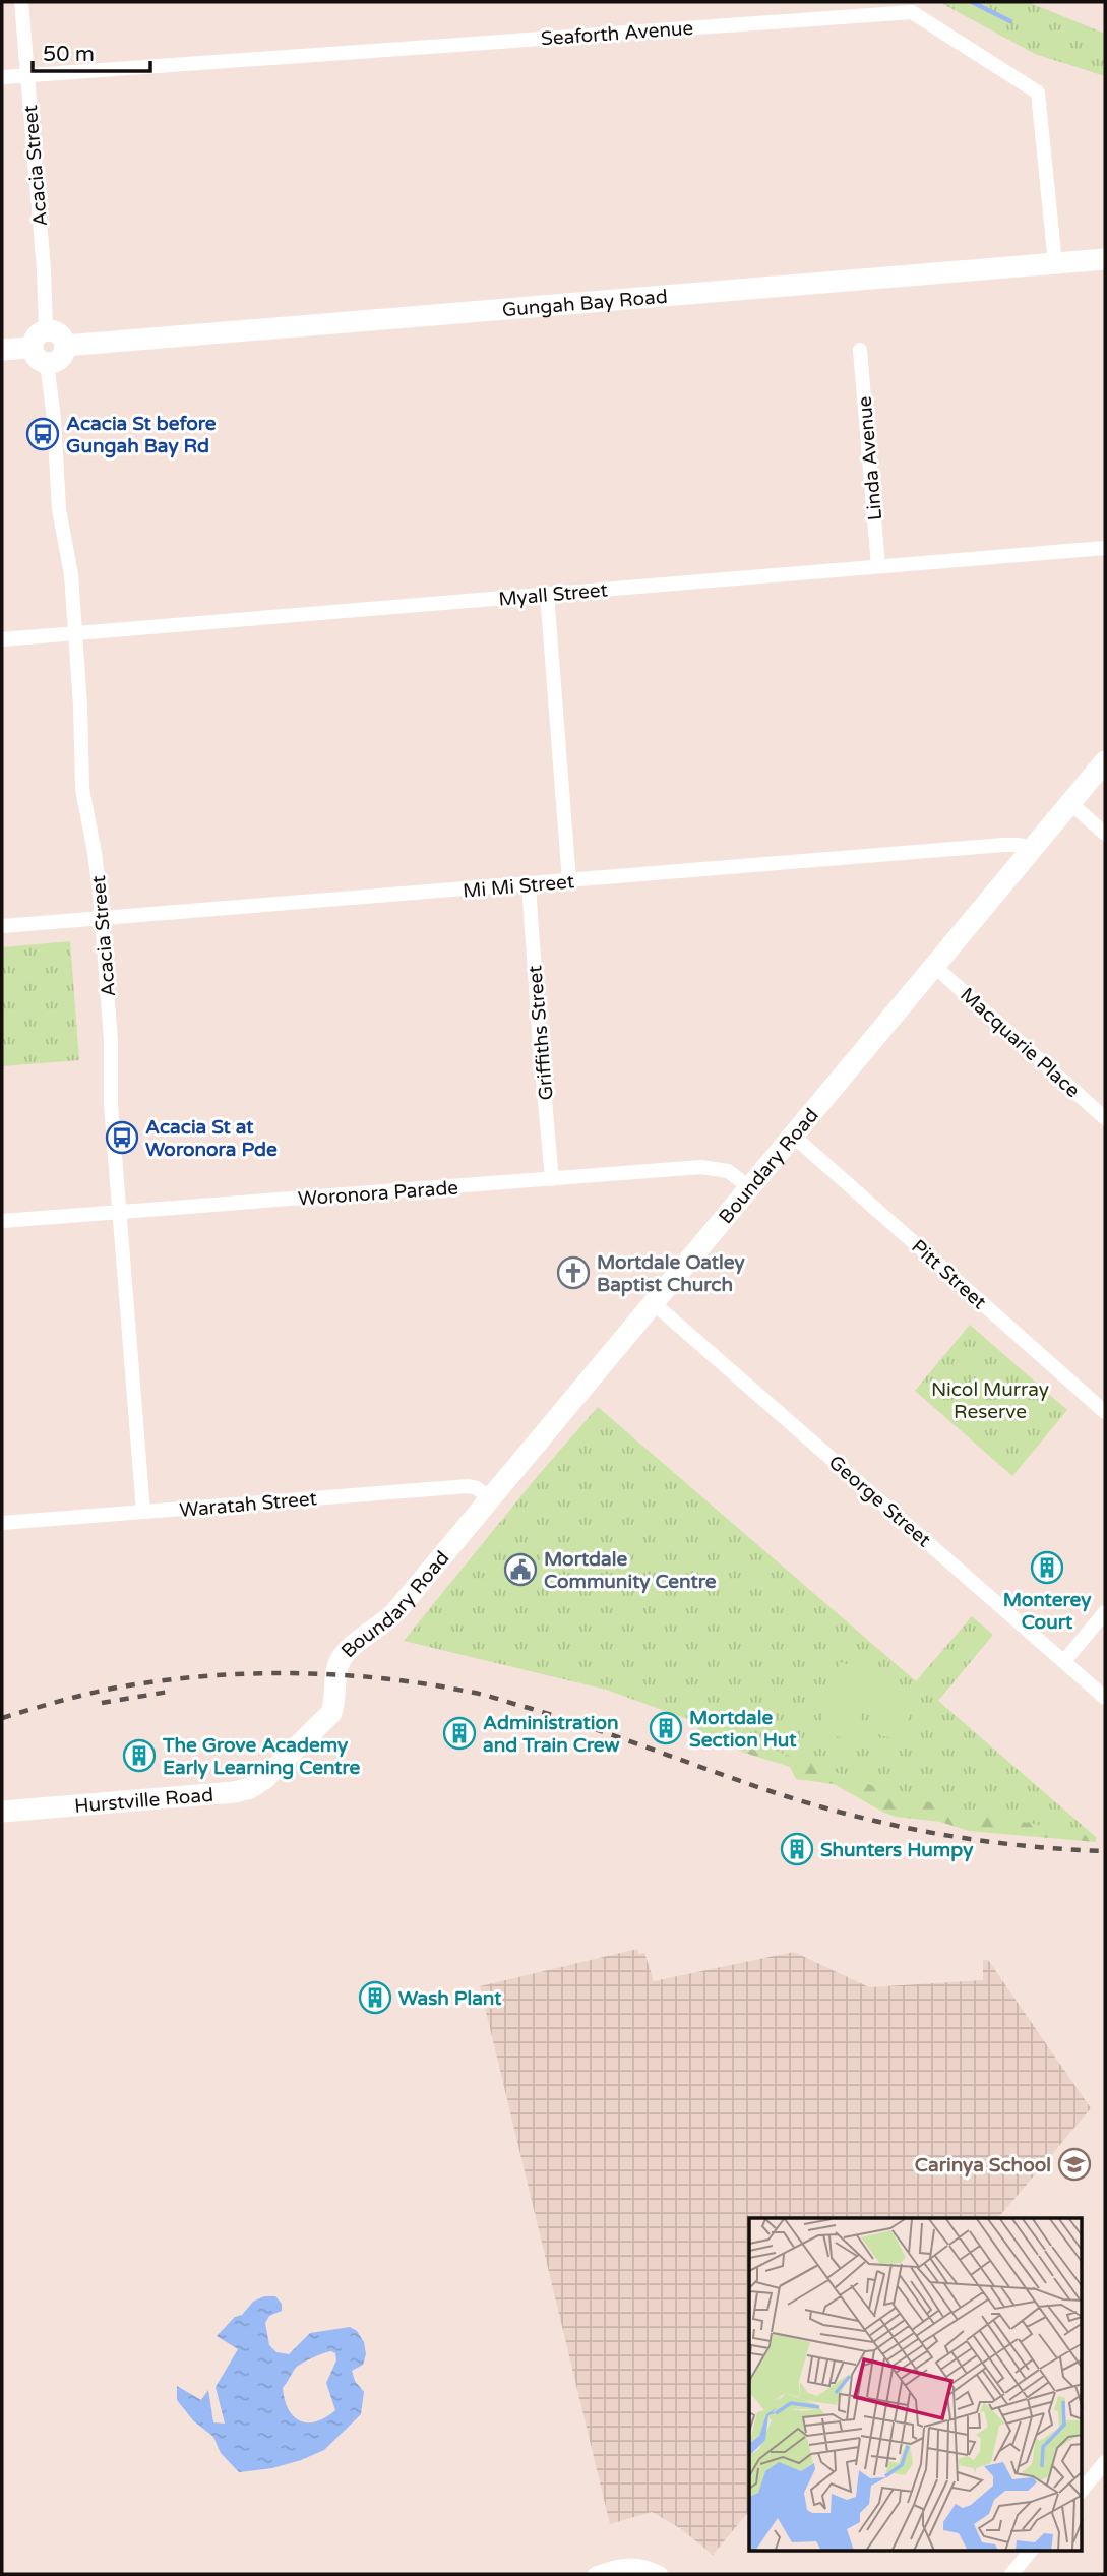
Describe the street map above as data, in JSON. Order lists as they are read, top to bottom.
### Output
{
  "streets": {
    "main road": ["Gungah Bay Road", "Boundary Road", "Hurstville Road"],
    "street": [
      "Seaforth Avenue",
      "Acacia Street",
      "Linda Avenue",
      "Myall Street",
      "Mi Mi Street",
      "Griffiths Street",
      "Macquarie Place",
      "Woronora Parade",
      "Pitt Street",
      "George Street",
      "Waratah Street"
    ]
  },
  "crossings": [
    ["Seaforth Avenue", "Acacia Street"],
    ["Seaforth Avenue", "Gungah Bay Road"],
    ["Acacia Street", "Gungah Bay Road"],
    ["Acacia Street", "Myall Street"],
    ["Acacia Street", "Mi Mi Street"],
    ["Acacia Street", "Woronora Parade"],
    ["Acacia Street", "Waratah Street"],
    ["Linda Avenue", "Myall Street"],
    ["Mi Mi Street", "Griffiths Street"],
    ["Mi Mi Street", "Boundary Road"],
    ["Griffiths Street", "Woronora Parade"],
    ["Macquarie Place", "Boundary Road"],
    ["Boundary Road", "Woronora Parade"],
    ["Boundary Road", "Pitt Street"],
    ["Boundary Road", "George Street"],
    ["Boundary Road", "Waratah Street"],
    ["Boundary Road", "Hurstville Road"]
  ],
  "parks": ["Nicol Murray Reserve"],
  "places": {
    "bus stop": ["Acacia St before Gungah Bay Rd", "Acacia St at Woronora Pde"],
    "church": ["Mortdale Oatley Baptist Church"],
    "building": [
      "Monterey Court",
      "Mortdale Section Hut",
      "Administration and Train Crew",
      "The Grove Academy Early Learning Centre",
      "Shunters Humpy",
      "Wash Plant"
    ],
    "public building": ["Mortdale Community Centre"],
    "school or university": ["Carinya School"]
  },
  "scale_bar": "50 m"
}
